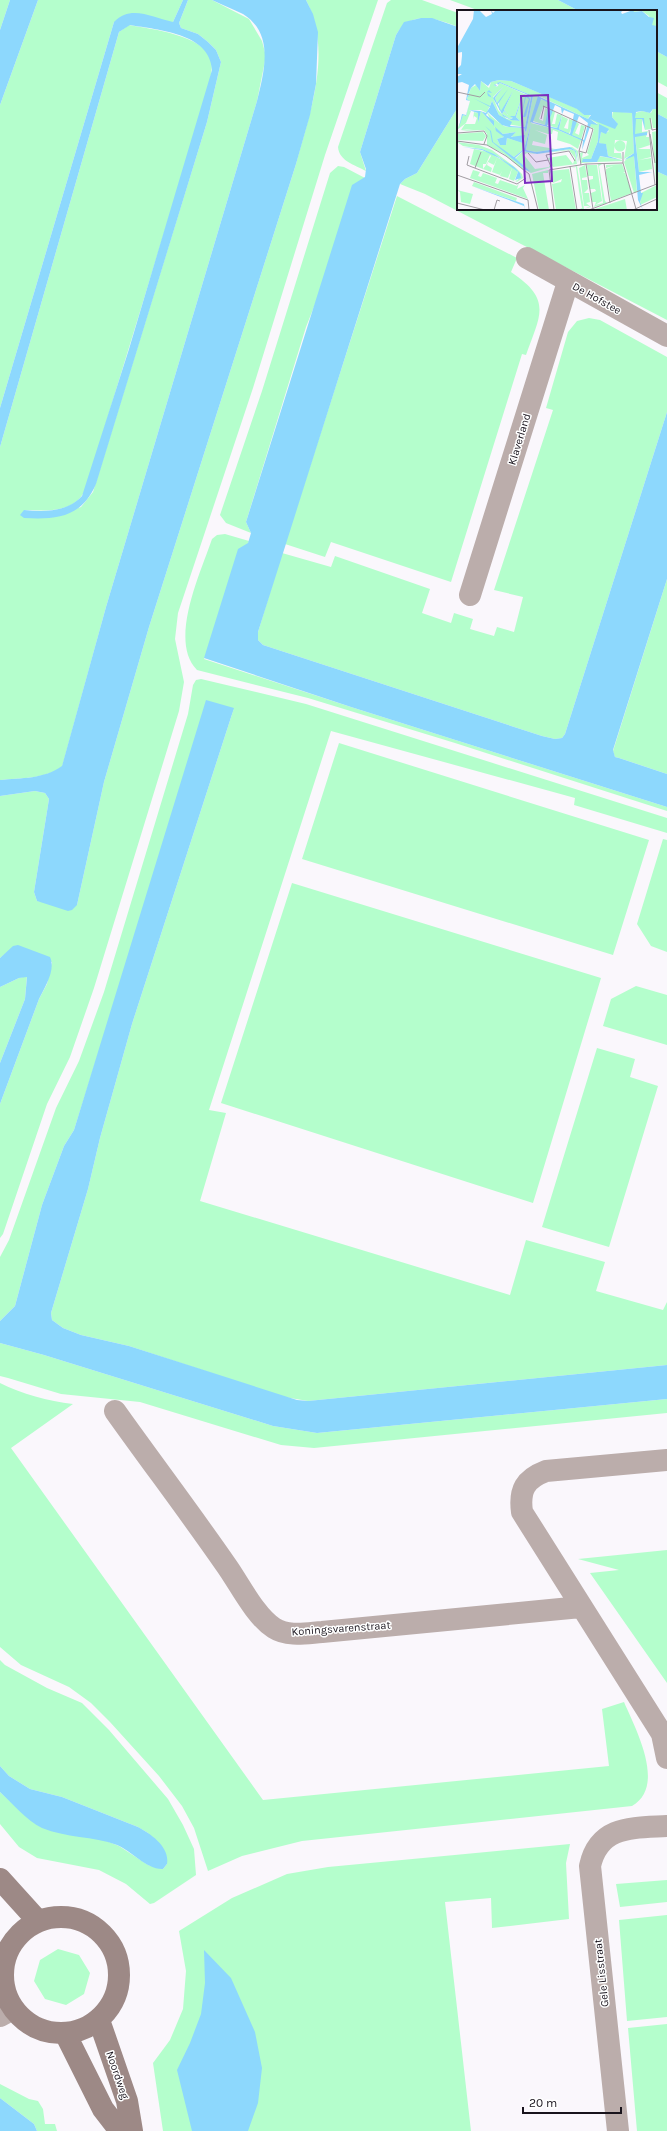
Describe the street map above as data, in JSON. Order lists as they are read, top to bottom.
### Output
{
  "streets": {
    "main road": ["Noordweg"],
    "street": [
      "De Hofstee",
      "Klaverland",
      "Koningsvarenstraat",
      "Gele Lisstraat"
    ]
  },
  "crossings": [
    ["De Hofstee", "Klaverland"]
  ],
  "scale_bar": "20 m"
}
